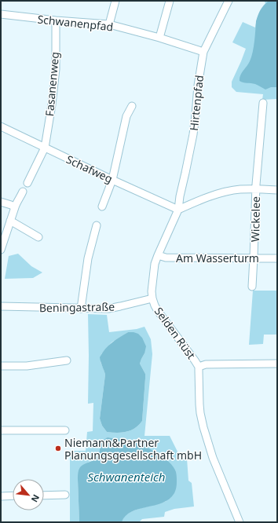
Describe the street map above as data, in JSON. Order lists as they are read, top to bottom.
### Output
{
  "streets": {
    "street": [
      "Schwanenpfad",
      "Fasanenweg",
      "Hirtenpfad",
      "Schafweg",
      "Wickelee",
      "Am Wasserturm",
      "Beningastraße",
      "Selden Rüst"
    ]
  },
  "crossings": [
    ["Schwanenpfad", "Fasanenweg"],
    ["Schwanenpfad", "Hirtenpfad"],
    ["Fasanenweg", "Schafweg"],
    ["Hirtenpfad", "Schafweg"],
    ["Hirtenpfad", "Selden Rüst"],
    ["Schafweg", "Selden Rüst"],
    ["Wickelee", "Am Wasserturm"],
    ["Am Wasserturm", "Selden Rüst"],
    ["Beningastraße", "Selden Rüst"]
  ],
  "water": ["Schwanenteich"],
  "places": ["Niemann&Partner Planungsgesellschaft mbH"],
  "north": "bottom right"
}
